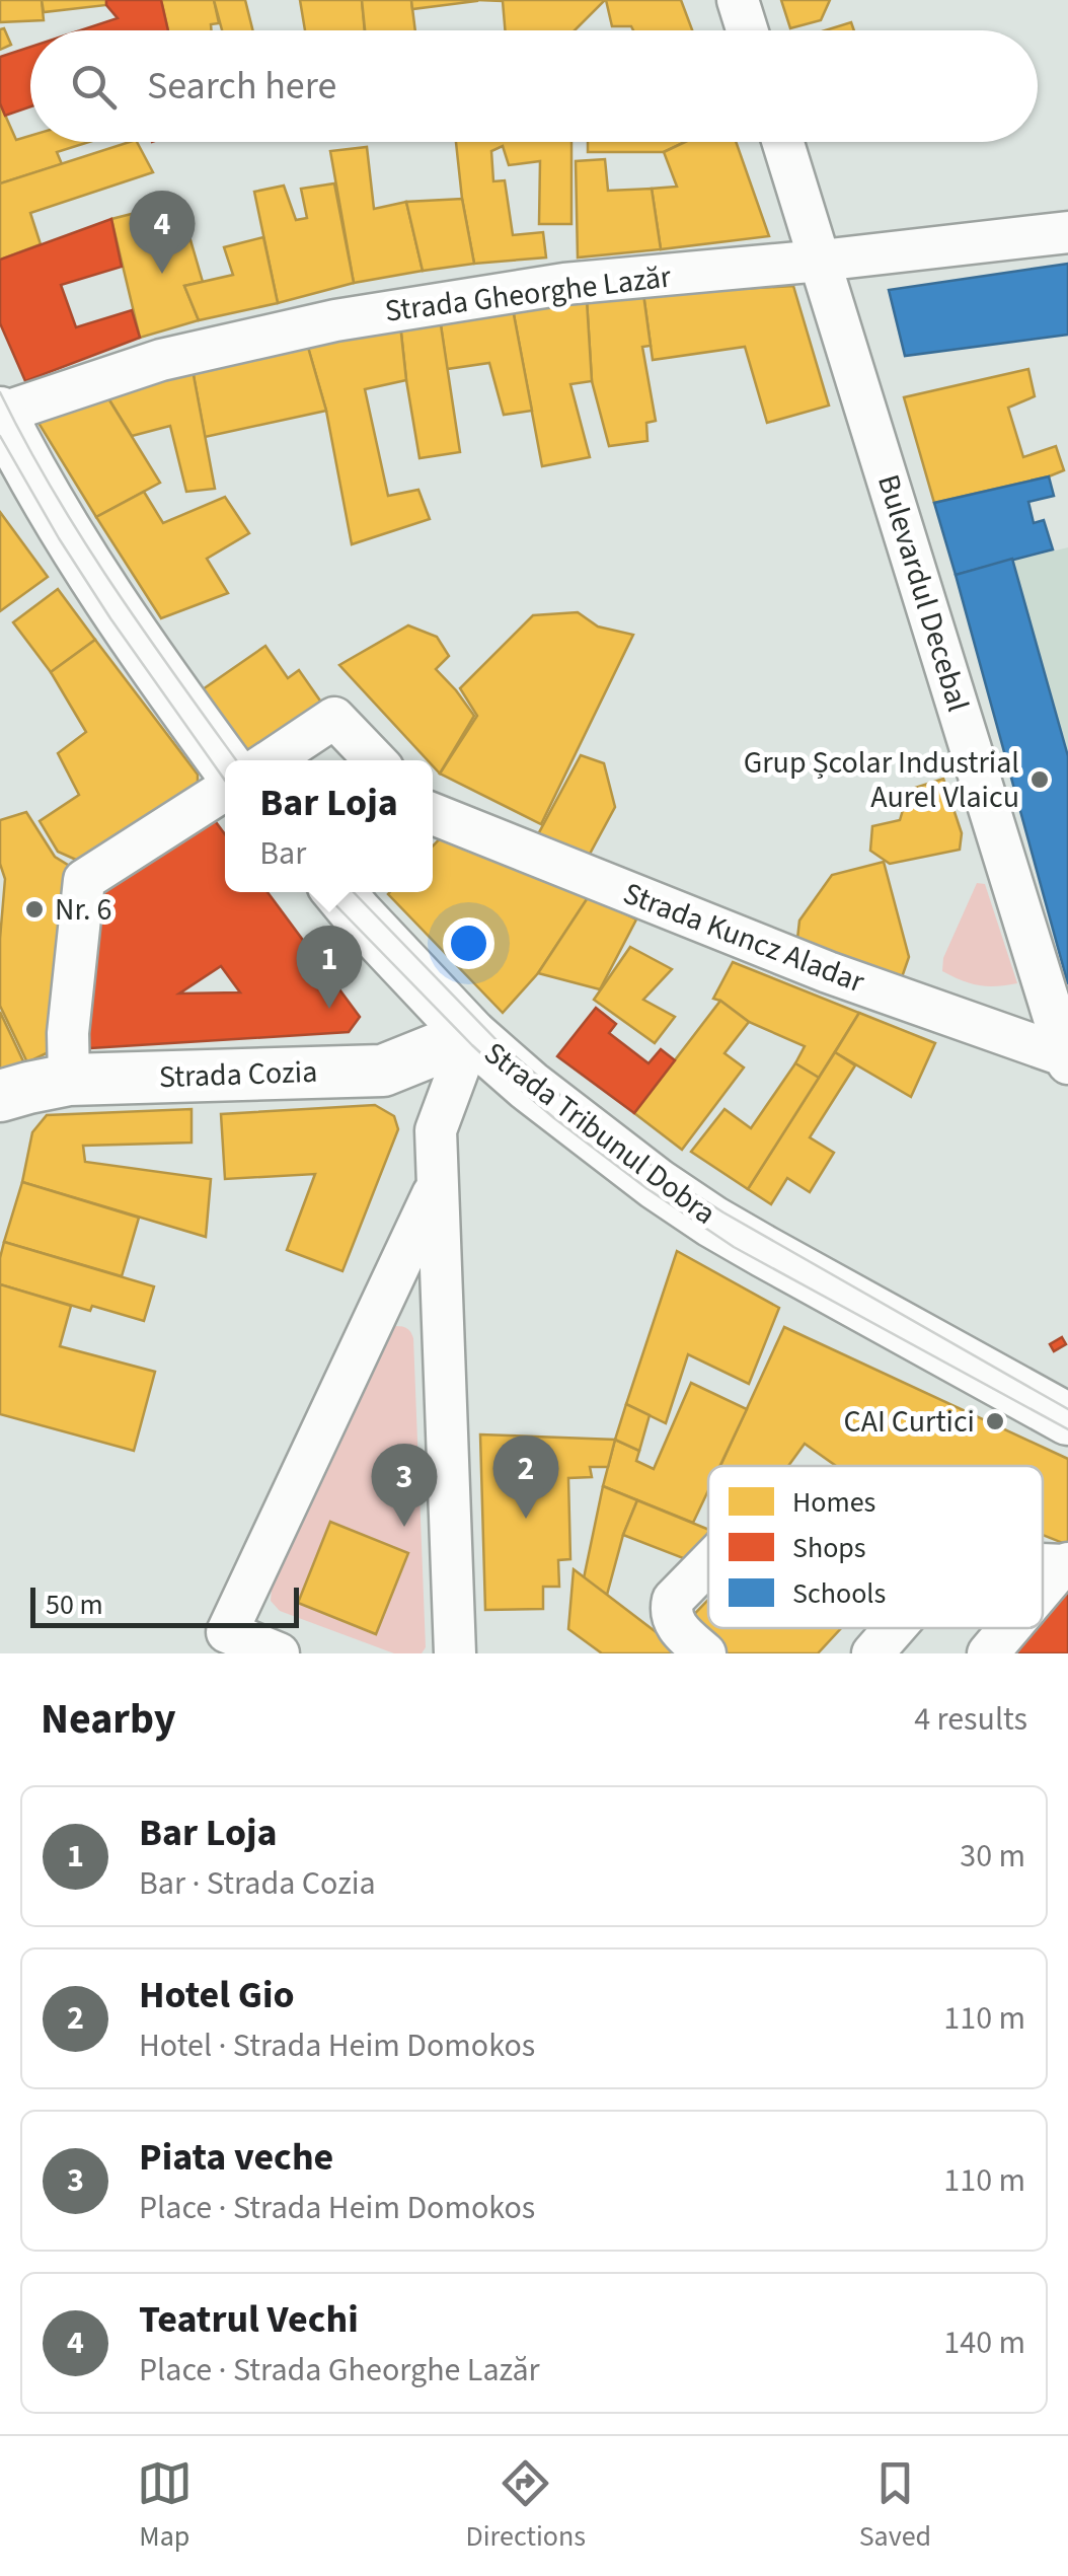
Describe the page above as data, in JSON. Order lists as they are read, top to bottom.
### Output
{
  "streets": {
    "main road": ["Strada Cozia", "Strada Tribunul Dobra"],
    "street": ["Strada Gheorghe Lazăr", "Bulevardul Decebal", "Strada Kuncz Aladar"]
  },
  "crossings": [
    ["Strada Gheorghe Lazăr", "Bulevardul Decebal"],
    ["Bulevardul Decebal", "Strada Kuncz Aladar"],
    ["Strada Cozia", "Strada Tribunul Dobra"]
  ],
  "places": ["Grup Școlar Industrial Aurel Vlaicu", "Nr. 6", "CAI Curtici"],
  "legend": ["Homes", "Shops", "Schools"],
  "scale_bar": "50 m",
  "page": {
    "search": "Search here",
    "pins": [
      "4",
      "1",
      "2",
      "3"
    ],
    "popup": ["Bar Loja", "Bar"],
    "scale": "50 m",
    "heading": ["Nearby", "4 results"],
    "list": [
      {
        "mark": "1",
        "name": "Bar Loja",
        "note": "Bar · Strada Cozia",
        "value": "30 m"
      },
      {
        "mark": "2",
        "name": "Hotel Gio",
        "note": "Hotel · Strada Heim Domokos",
        "value": "110 m"
      },
      {
        "mark": "3",
        "name": "Piata veche",
        "note": "Place · Strada Heim Domokos",
        "value": "110 m"
      },
      {
        "mark": "4",
        "name": "Teatrul Vechi",
        "note": "Place · Strada Gheorghe Lazăr",
        "value": "140 m"
      }
    ],
    "nav": ["Map", "Directions", "Saved"]
  }
}
